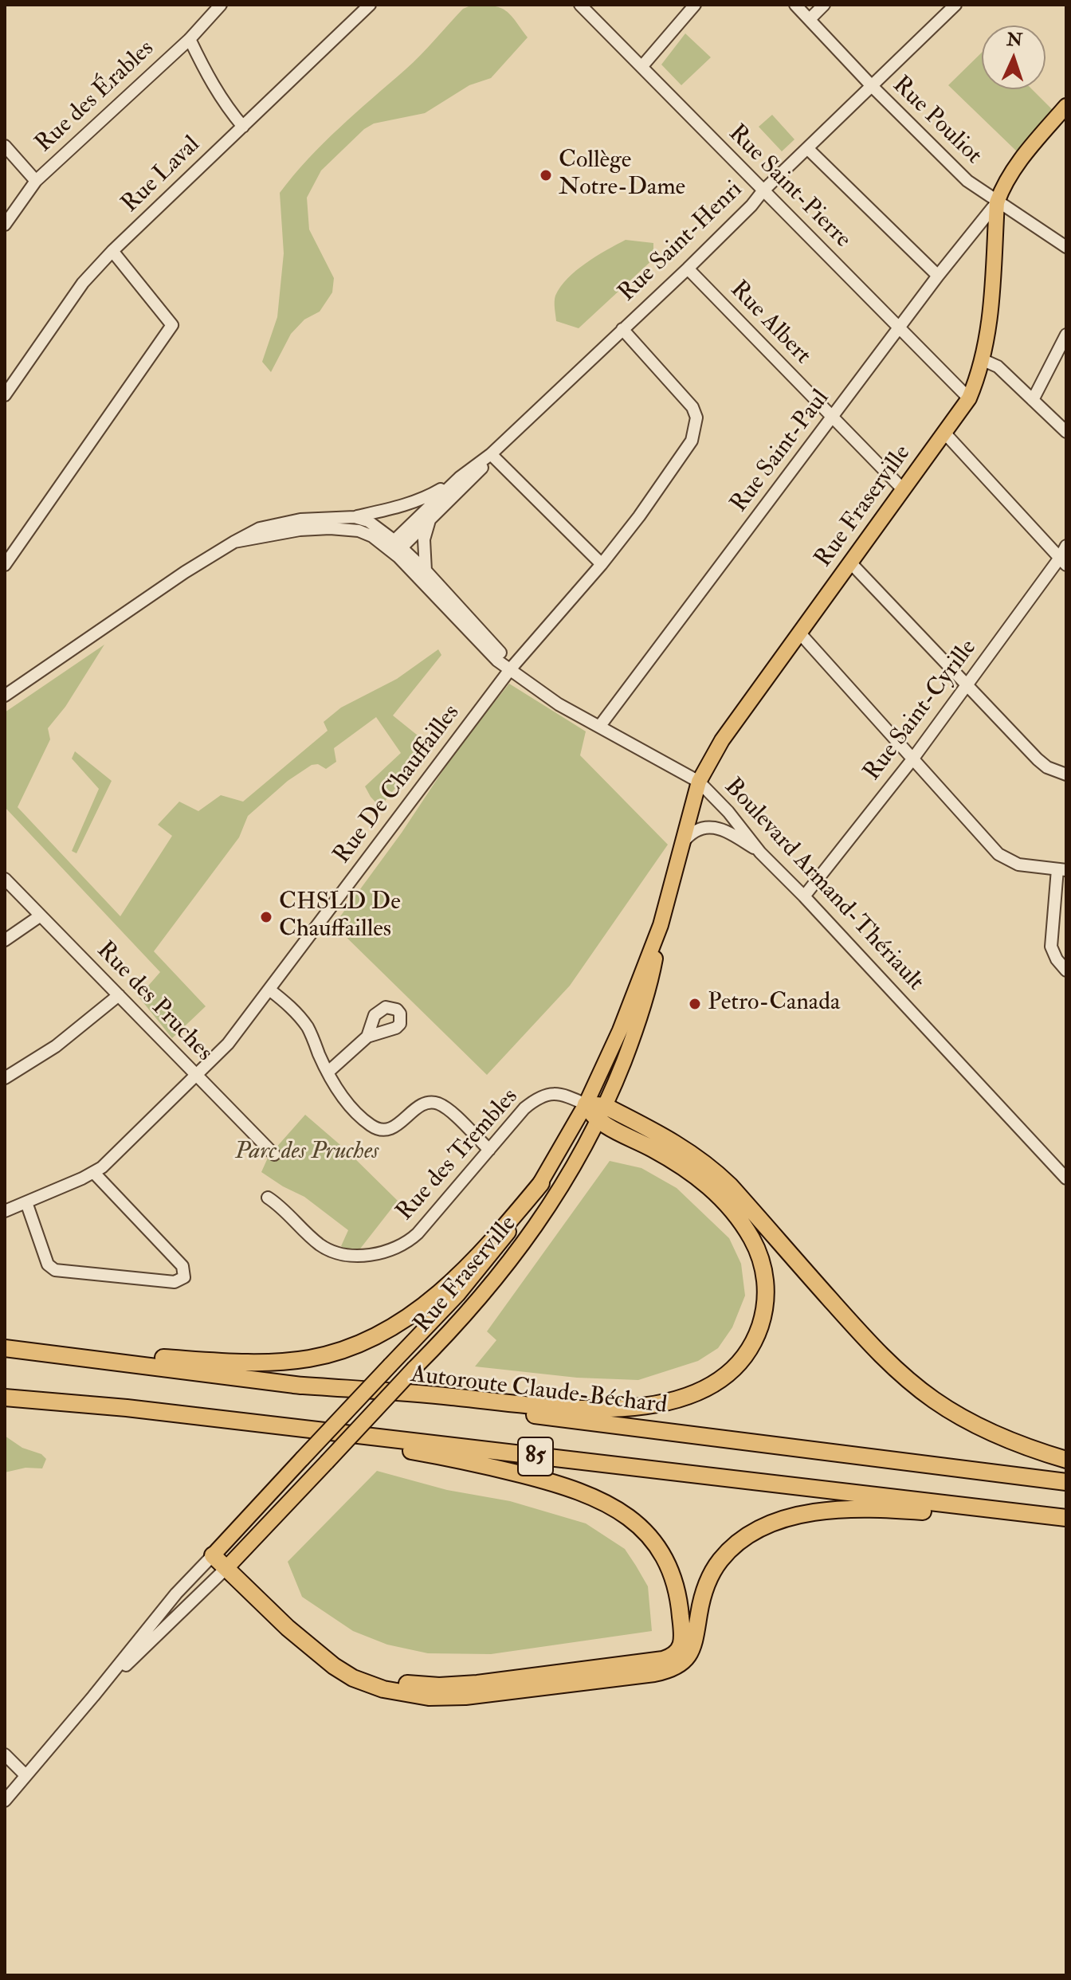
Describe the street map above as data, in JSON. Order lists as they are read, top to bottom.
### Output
{
  "streets": {
    "highway": ["Autoroute Claude-Béchard", "85"],
    "main road": ["Rue Fraserville"],
    "street": [
      "Rue des Érables",
      "Rue Pouliot",
      "Rue Laval",
      "Rue Saint-Pierre",
      "Rue Saint-Henri",
      "Rue Albert",
      "Rue Saint-Paul",
      "Rue Saint-Cyrille",
      "Rue De Chauffailles",
      "Boulevard Armand-Thériault",
      "Rue des Pruches",
      "Rue des Trembles"
    ]
  },
  "crossings": [
    ["Rue Pouliot", "Rue Saint-Henri"],
    ["Rue Pouliot", "Rue Saint-Paul"],
    ["Rue Pouliot", "Rue Fraserville"],
    ["Rue Saint-Pierre", "Rue Saint-Henri"],
    ["Rue Saint-Pierre", "Rue Saint-Paul"],
    ["Rue Saint-Pierre", "Rue Fraserville"],
    ["Rue Saint-Henri", "Rue Albert"],
    ["Rue Saint-Henri", "Rue De Chauffailles"],
    ["Rue Saint-Henri", "Boulevard Armand-Thériault"],
    ["Rue Albert", "Rue Saint-Paul"],
    ["Rue Albert", "Rue Fraserville"],
    ["Rue Saint-Paul", "Rue Fraserville"],
    ["Rue Saint-Paul", "Boulevard Armand-Thériault"],
    ["Rue Fraserville", "Boulevard Armand-Thériault"],
    ["Rue Fraserville", "Rue des Trembles"],
    ["Rue Saint-Cyrille", "Boulevard Armand-Thériault"],
    ["Rue De Chauffailles", "Boulevard Armand-Thériault"],
    ["Rue De Chauffailles", "Rue des Pruches"]
  ],
  "parks": ["Parc des Pruches"],
  "places": ["Collège Notre-Dame", "CHSLD De Chauffailles", "Petro-Canada"],
  "north": "top"
}
